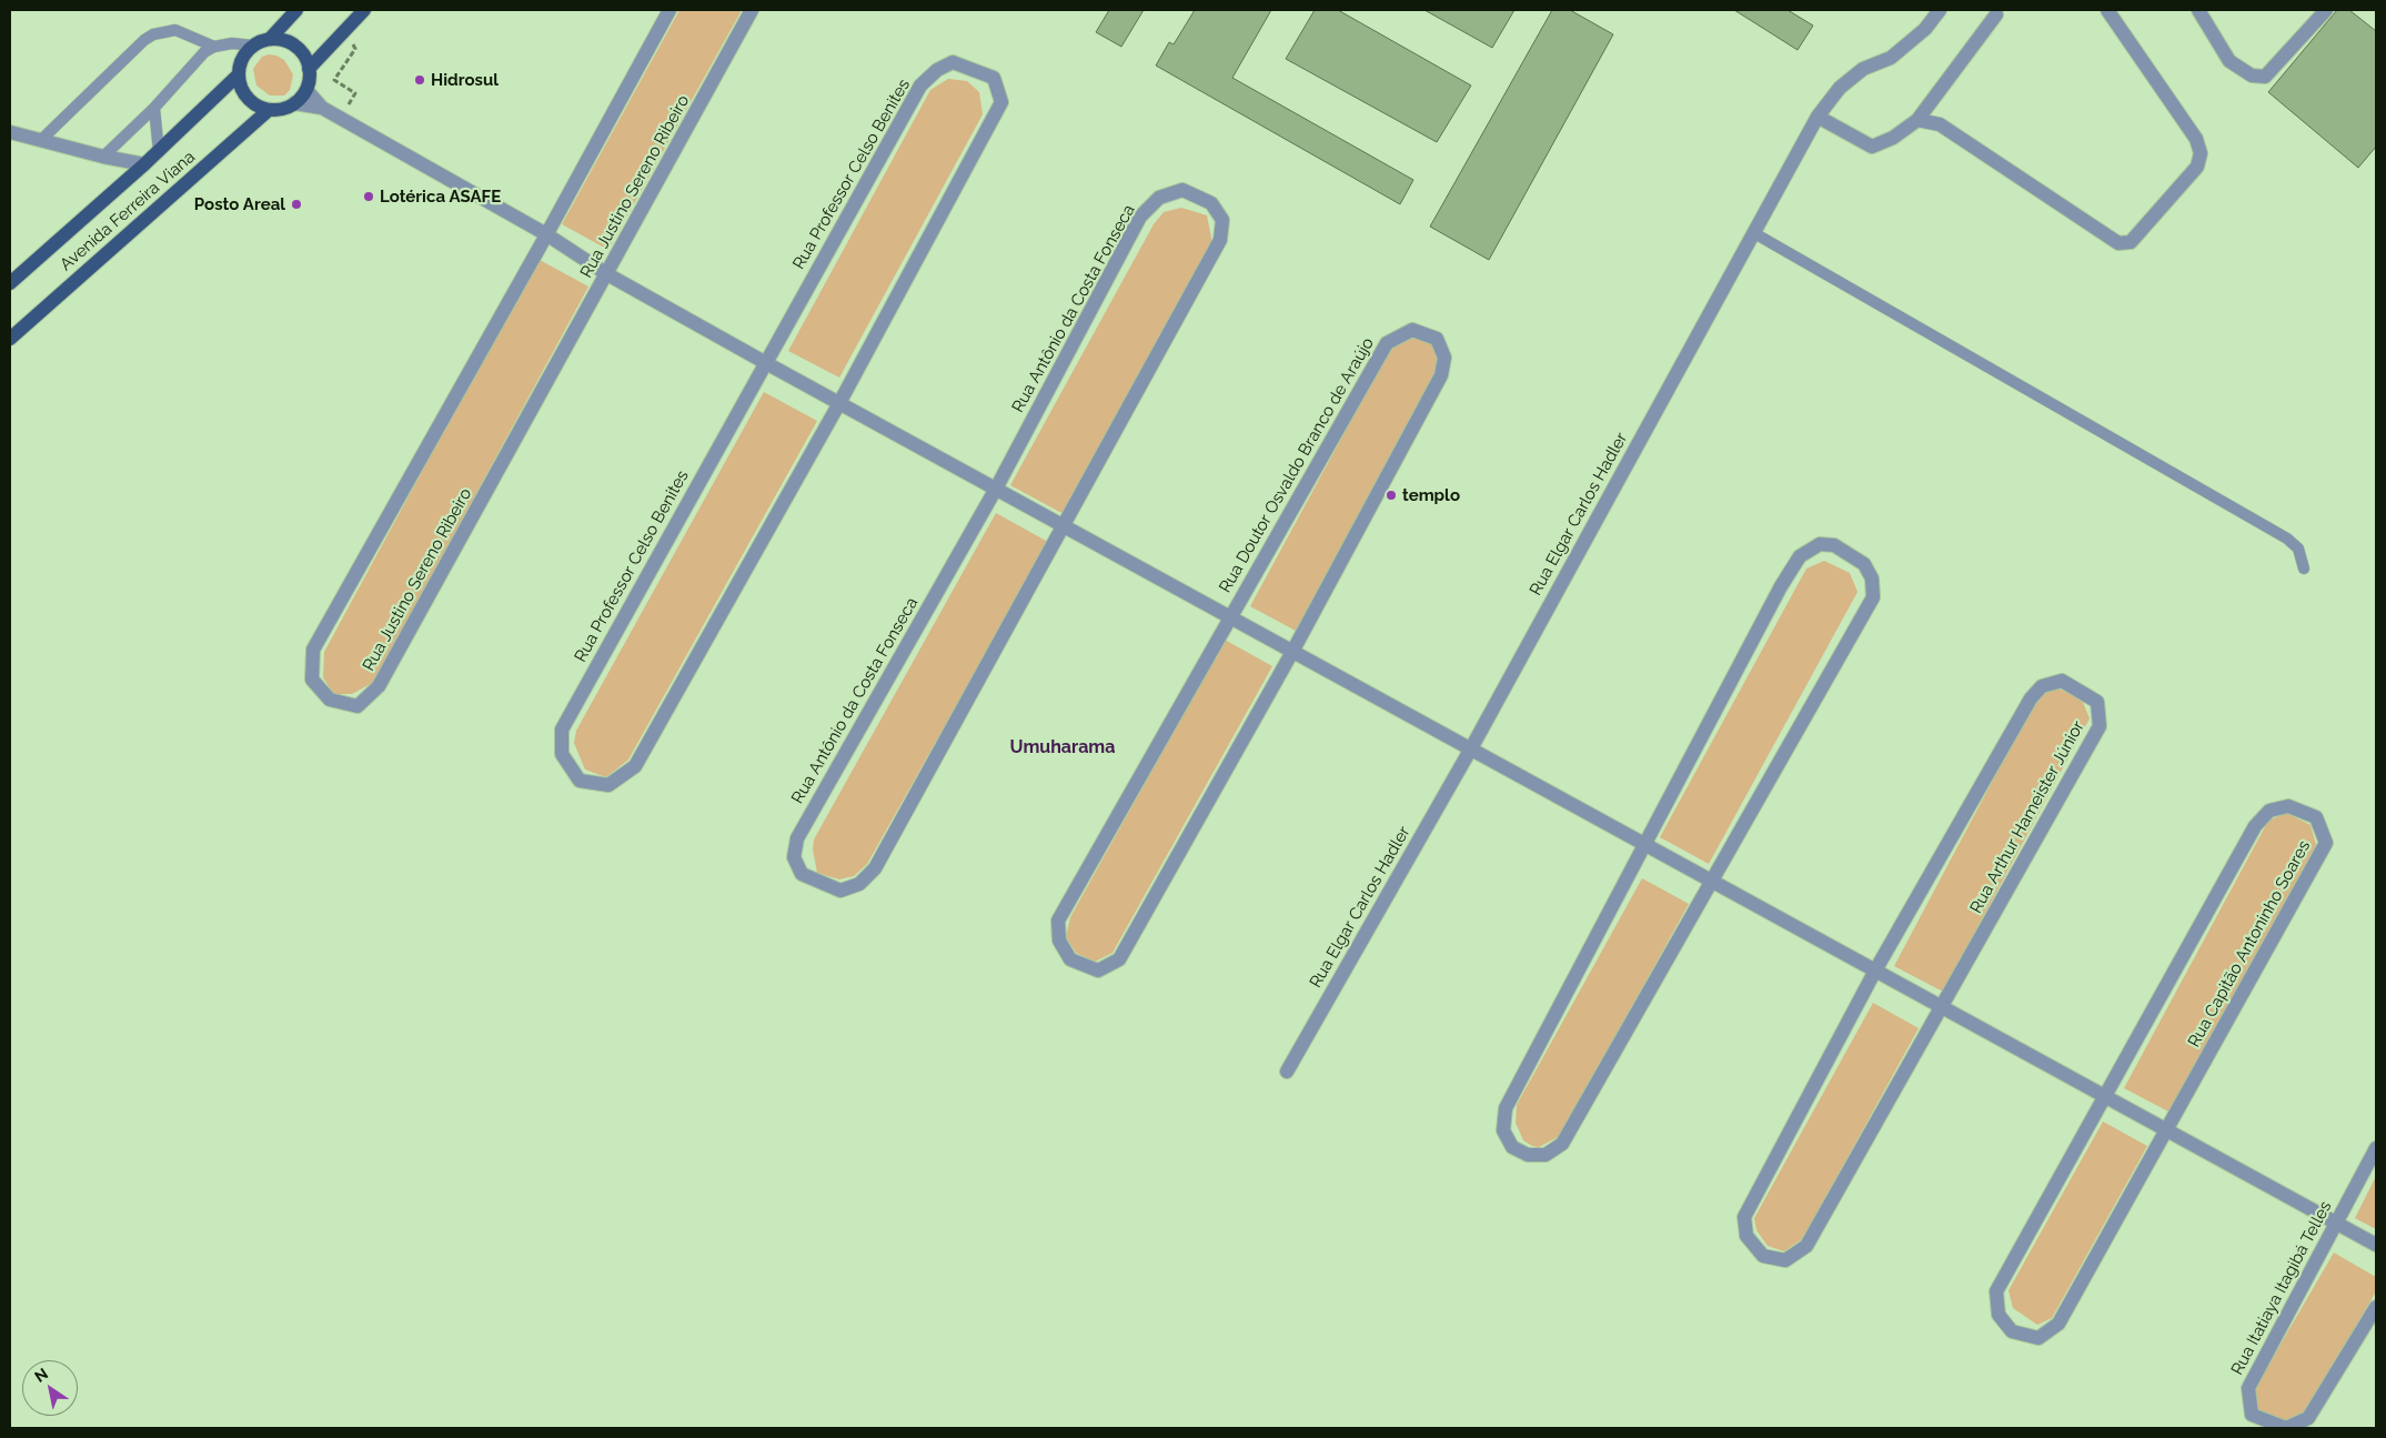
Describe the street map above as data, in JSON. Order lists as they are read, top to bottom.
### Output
{
  "streets": {
    "main road": ["Avenida Ferreira Viana"],
    "street": [
      "Rua Professor Celso Benites",
      "Rua Justino Sereno Ribeiro",
      "Rua Antônio da Costa Fonseca",
      "Rua Doutor Osvaldo Branco de Araújo",
      "Rua Elgar Carlos Hadler",
      "Rua Arthur Hameister Júnior",
      "Rua Capitão Antoninho Soares",
      "Rua Itatiaya Itagibá Telles"
    ]
  },
  "districts": ["Umuharama"],
  "places": [
    "Hidrosul",
    "Lotérica ASAFE",
    "Posto Areal",
    "templo"
  ],
  "north": "top left"
}
